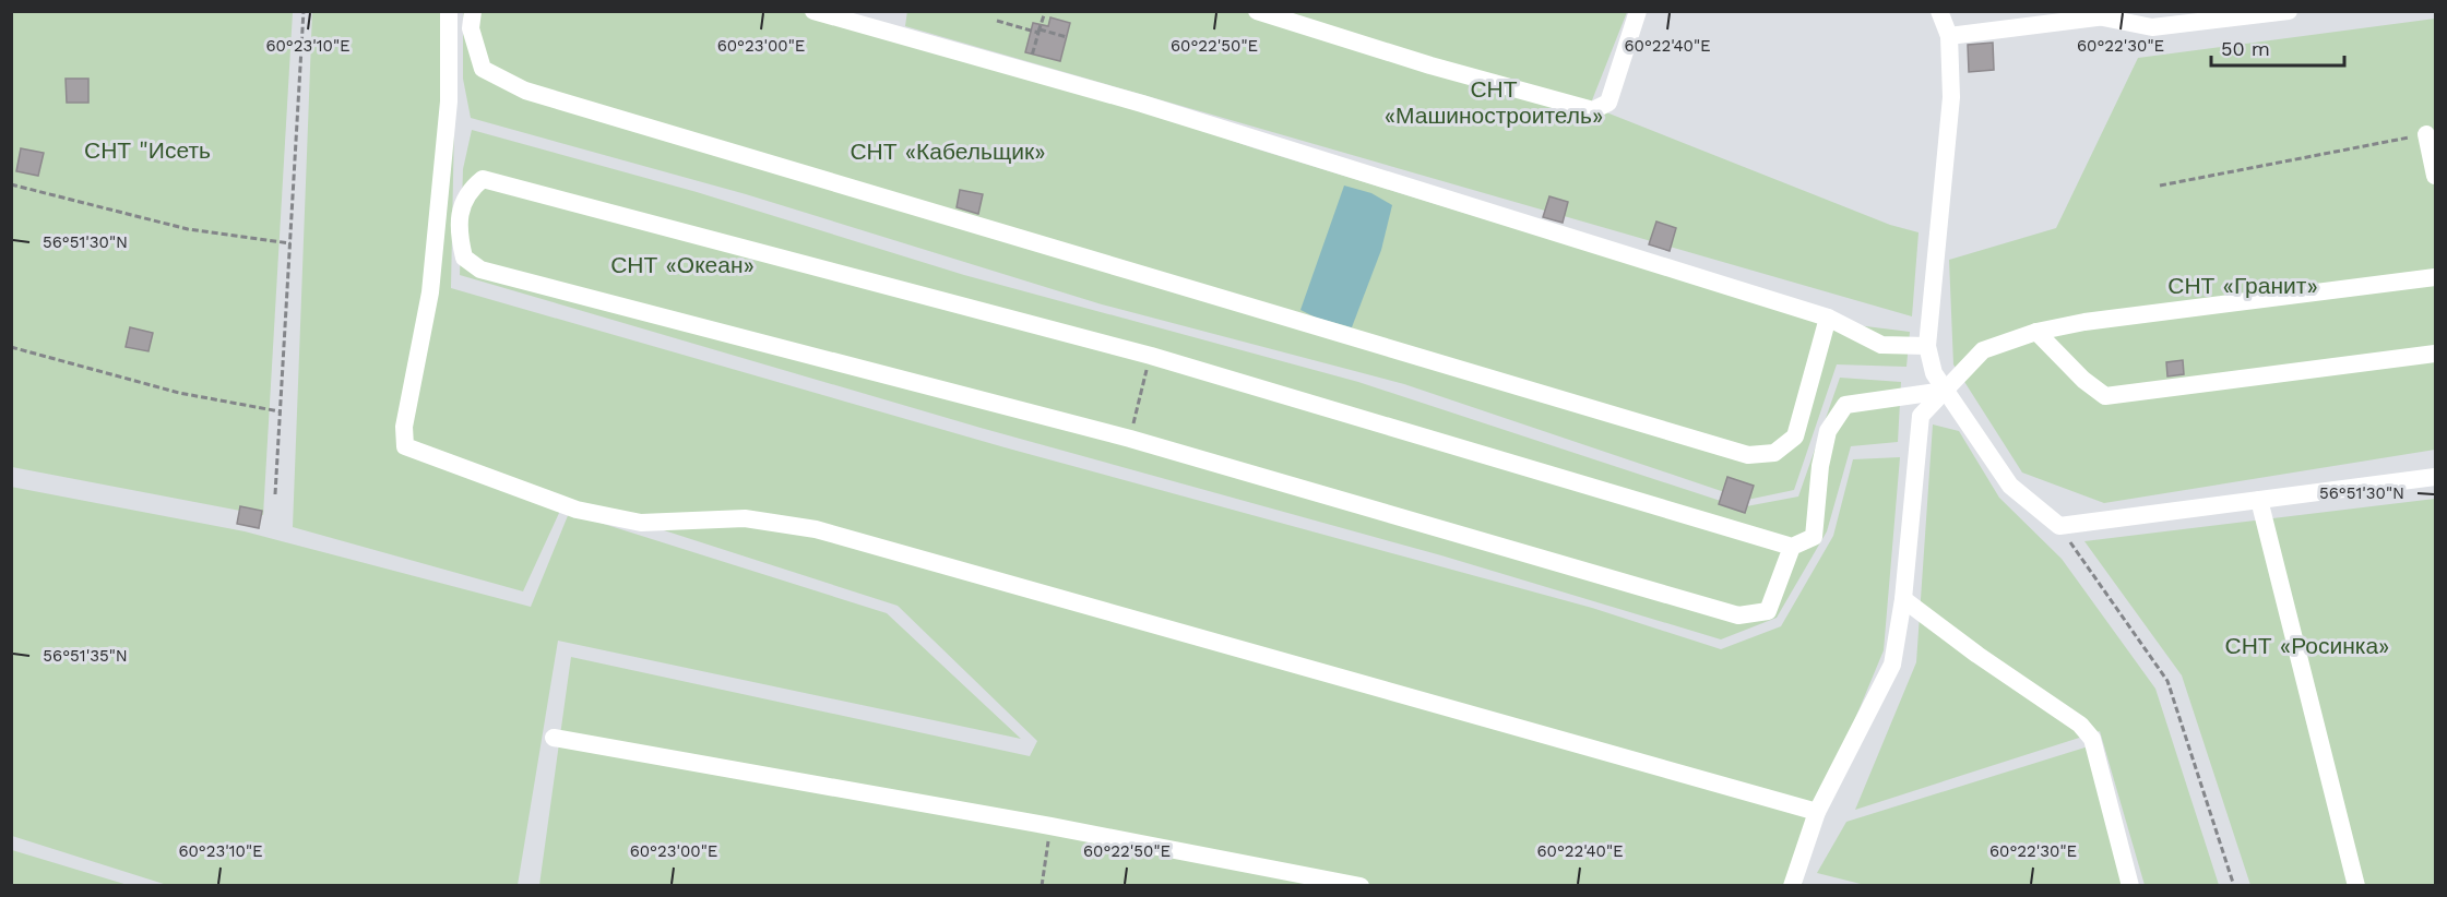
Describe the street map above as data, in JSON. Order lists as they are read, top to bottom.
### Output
{
  "parks": [
    "СНТ «Машиностроитель»",
    "СНТ \"Исеть",
    "СНТ «Кабельщик»",
    "СНТ «Океан»",
    "СНТ «Гранит»",
    "СНТ «Росинка»"
  ],
  "scale_bar": "50 m",
  "coordinates": [
    "60°23'10\"E",
    "60°23'00\"E",
    "60°22'50\"E",
    "60°22'40\"E",
    "60°22'30\"E",
    "56°51'30\"N",
    "56°51'35\"N"
  ]
}
